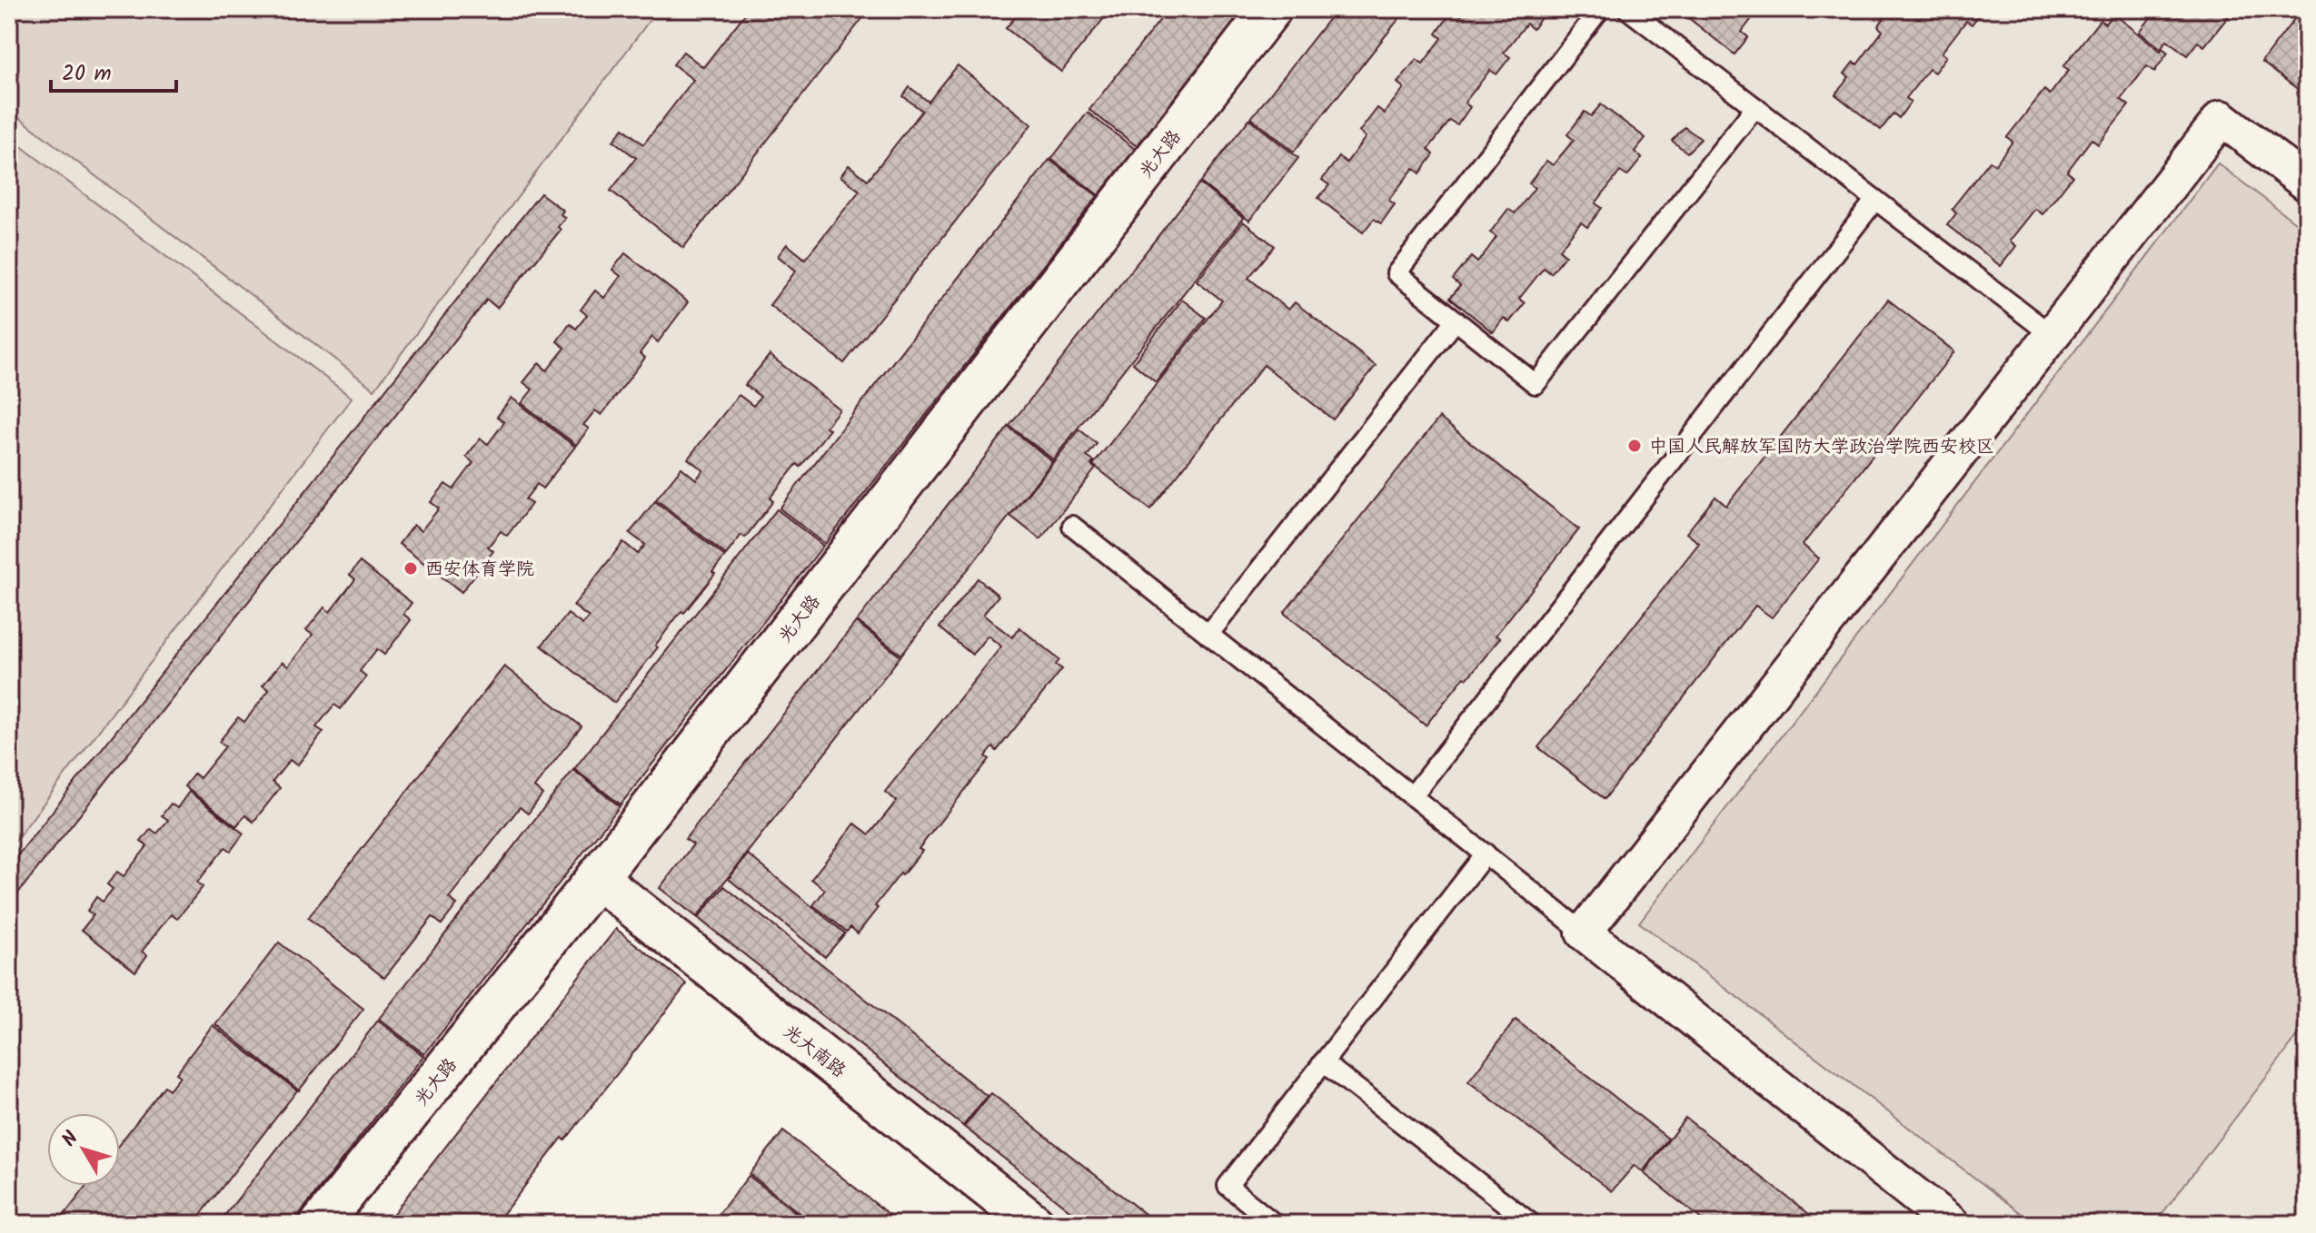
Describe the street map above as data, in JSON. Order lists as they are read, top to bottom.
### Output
{
  "streets": {
    "street": ["光大路", "光大南路"]
  },
  "crossings": [
    ["光大路", "光大南路"]
  ],
  "places": ["中国人民解放军国防大学政治学院西安校区", "西安体育学院"],
  "scale_bar": "20 m",
  "north": "top left"
}
